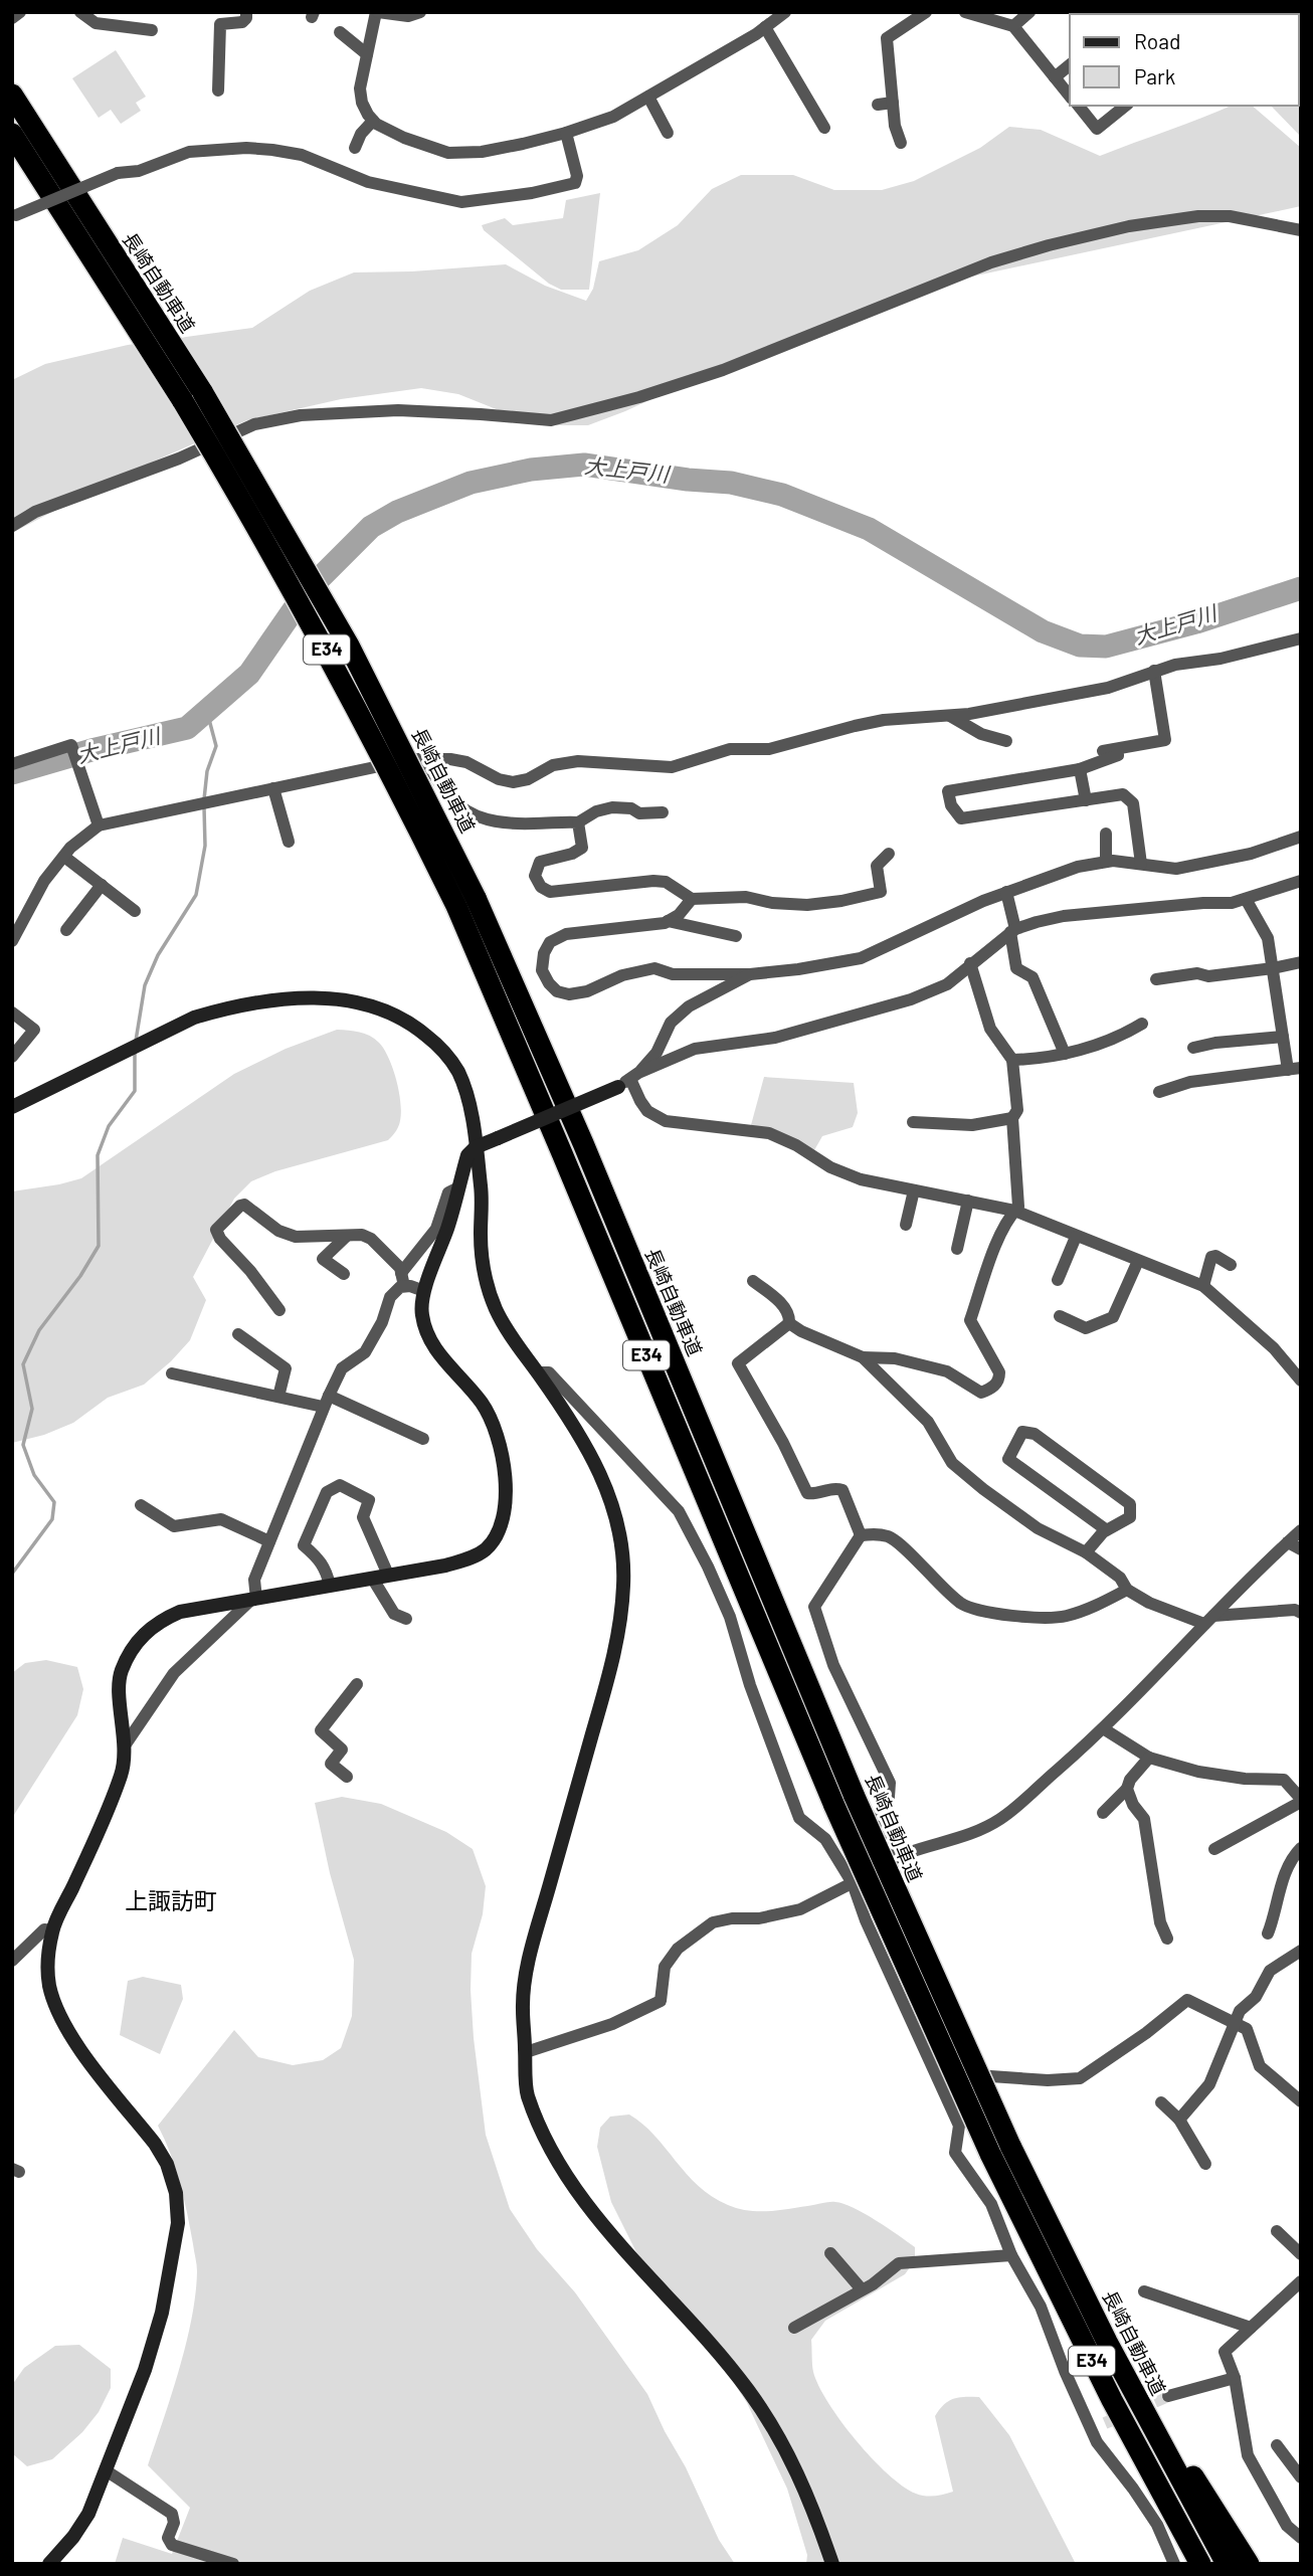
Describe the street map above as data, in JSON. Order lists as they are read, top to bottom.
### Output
{
  "streets": {
    "highway": ["長崎自動車道", "E34"]
  },
  "districts": ["上諏訪町"],
  "water": ["大上戸川"],
  "legend": ["Road", "Park"]
}
